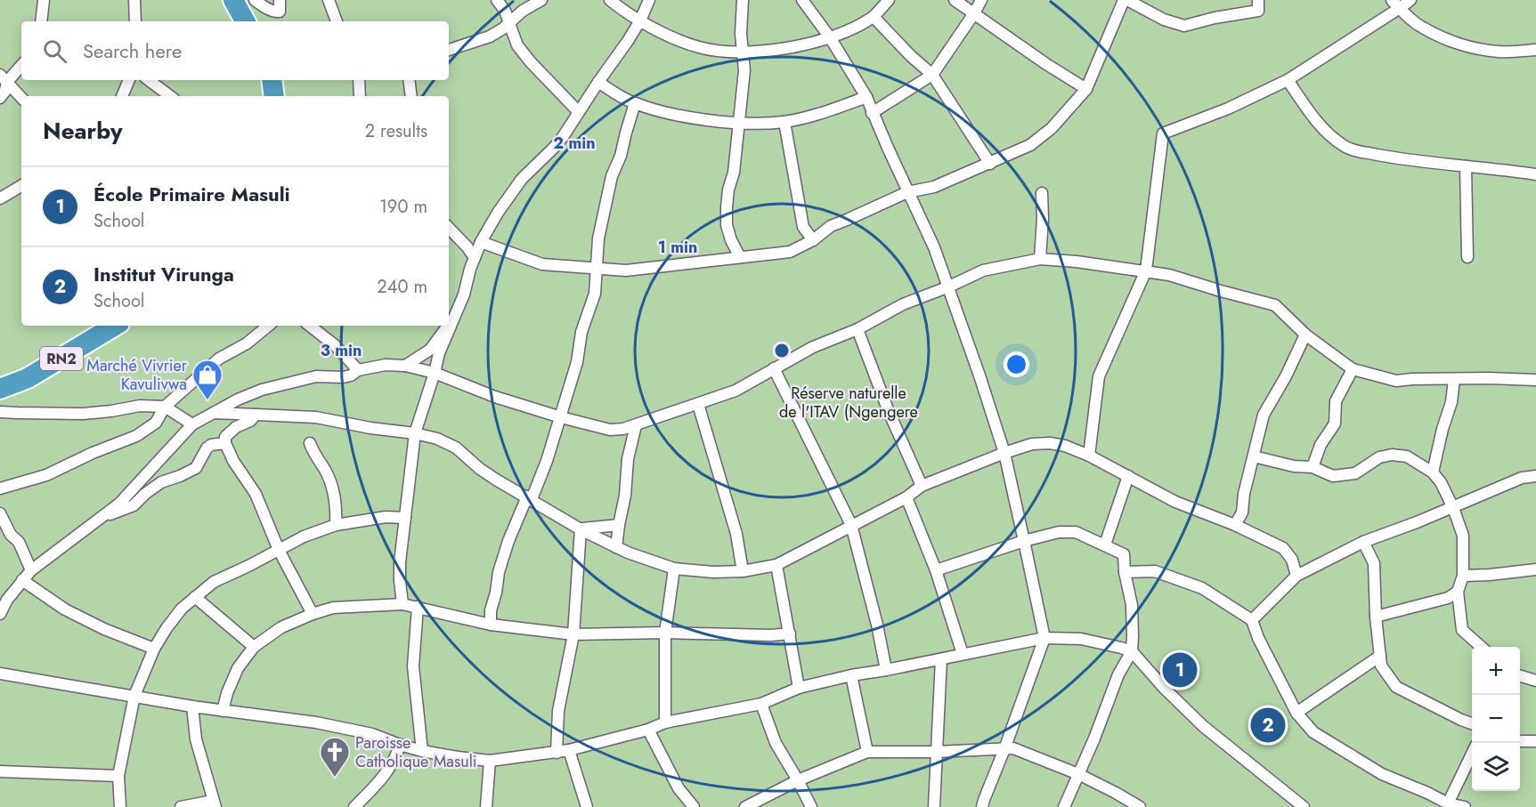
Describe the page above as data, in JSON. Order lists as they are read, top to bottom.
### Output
{
  "streets": {
    "highway": ["RN2"]
  },
  "parks": ["Réserve naturelle de l'ITAV (Ngengere"],
  "places": {
    "shop": ["Marché Vivrier Kavulivwa"],
    "church": ["Paroisse Catholique Masuli"]
  },
  "page": {
    "search": "Search here",
    "heading": ["Nearby", "2 results"],
    "list": [
      {
        "mark": "1",
        "name": "École Primaire Masuli",
        "note": "School",
        "value": "190 m"
      },
      {
        "mark": "2",
        "name": "Institut Virunga",
        "note": "School",
        "value": "240 m"
      }
    ],
    "map_buttons": ["+", "−"],
    "pins": ["1", "2"]
  },
  "rings": ["2 min", "1 min", "3 min"]
}
